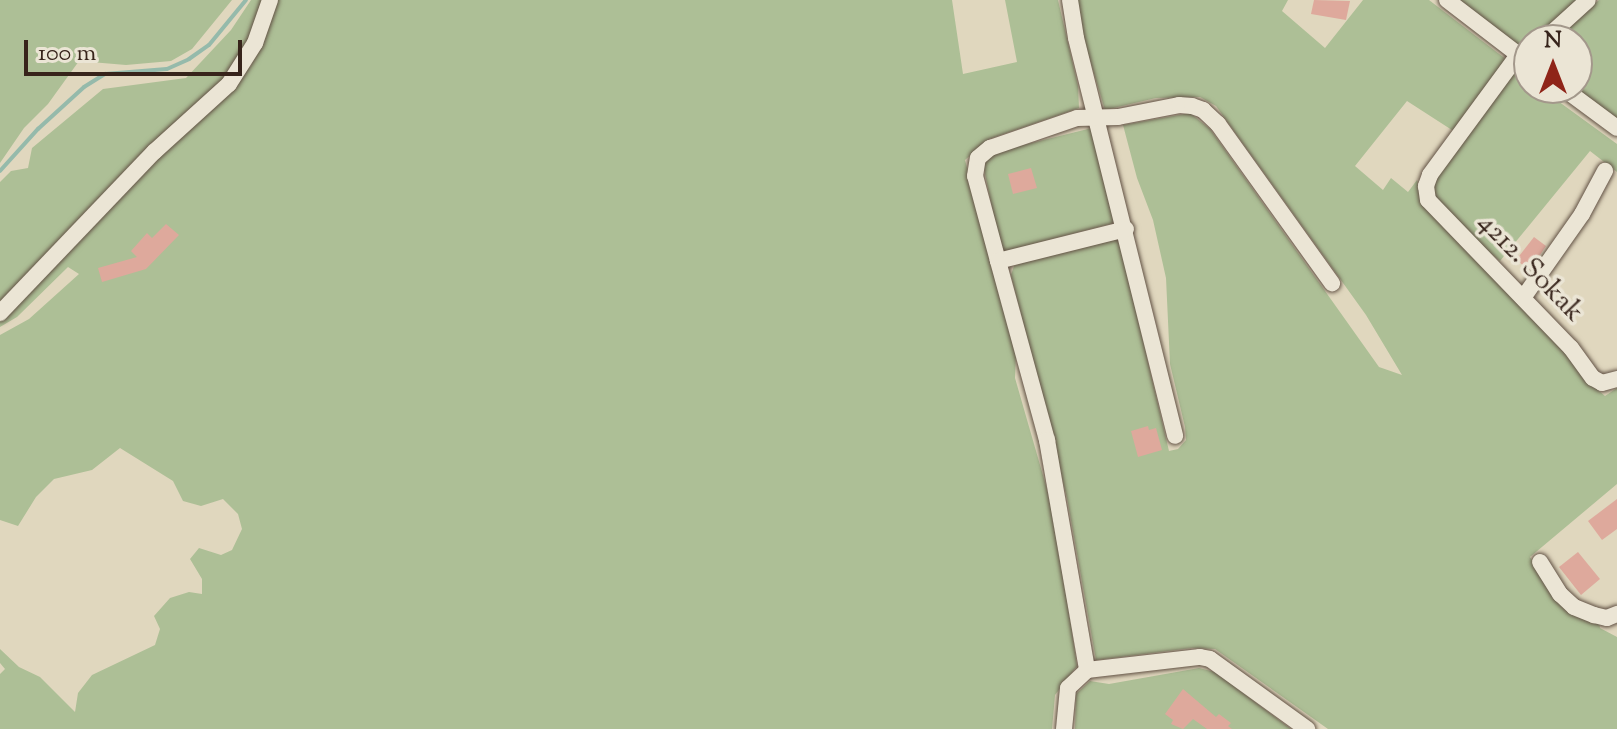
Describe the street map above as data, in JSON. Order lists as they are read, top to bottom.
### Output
{
  "streets": {
    "street": ["4212. Sokak"]
  },
  "scale_bar": "100 m",
  "north": "top"
}
